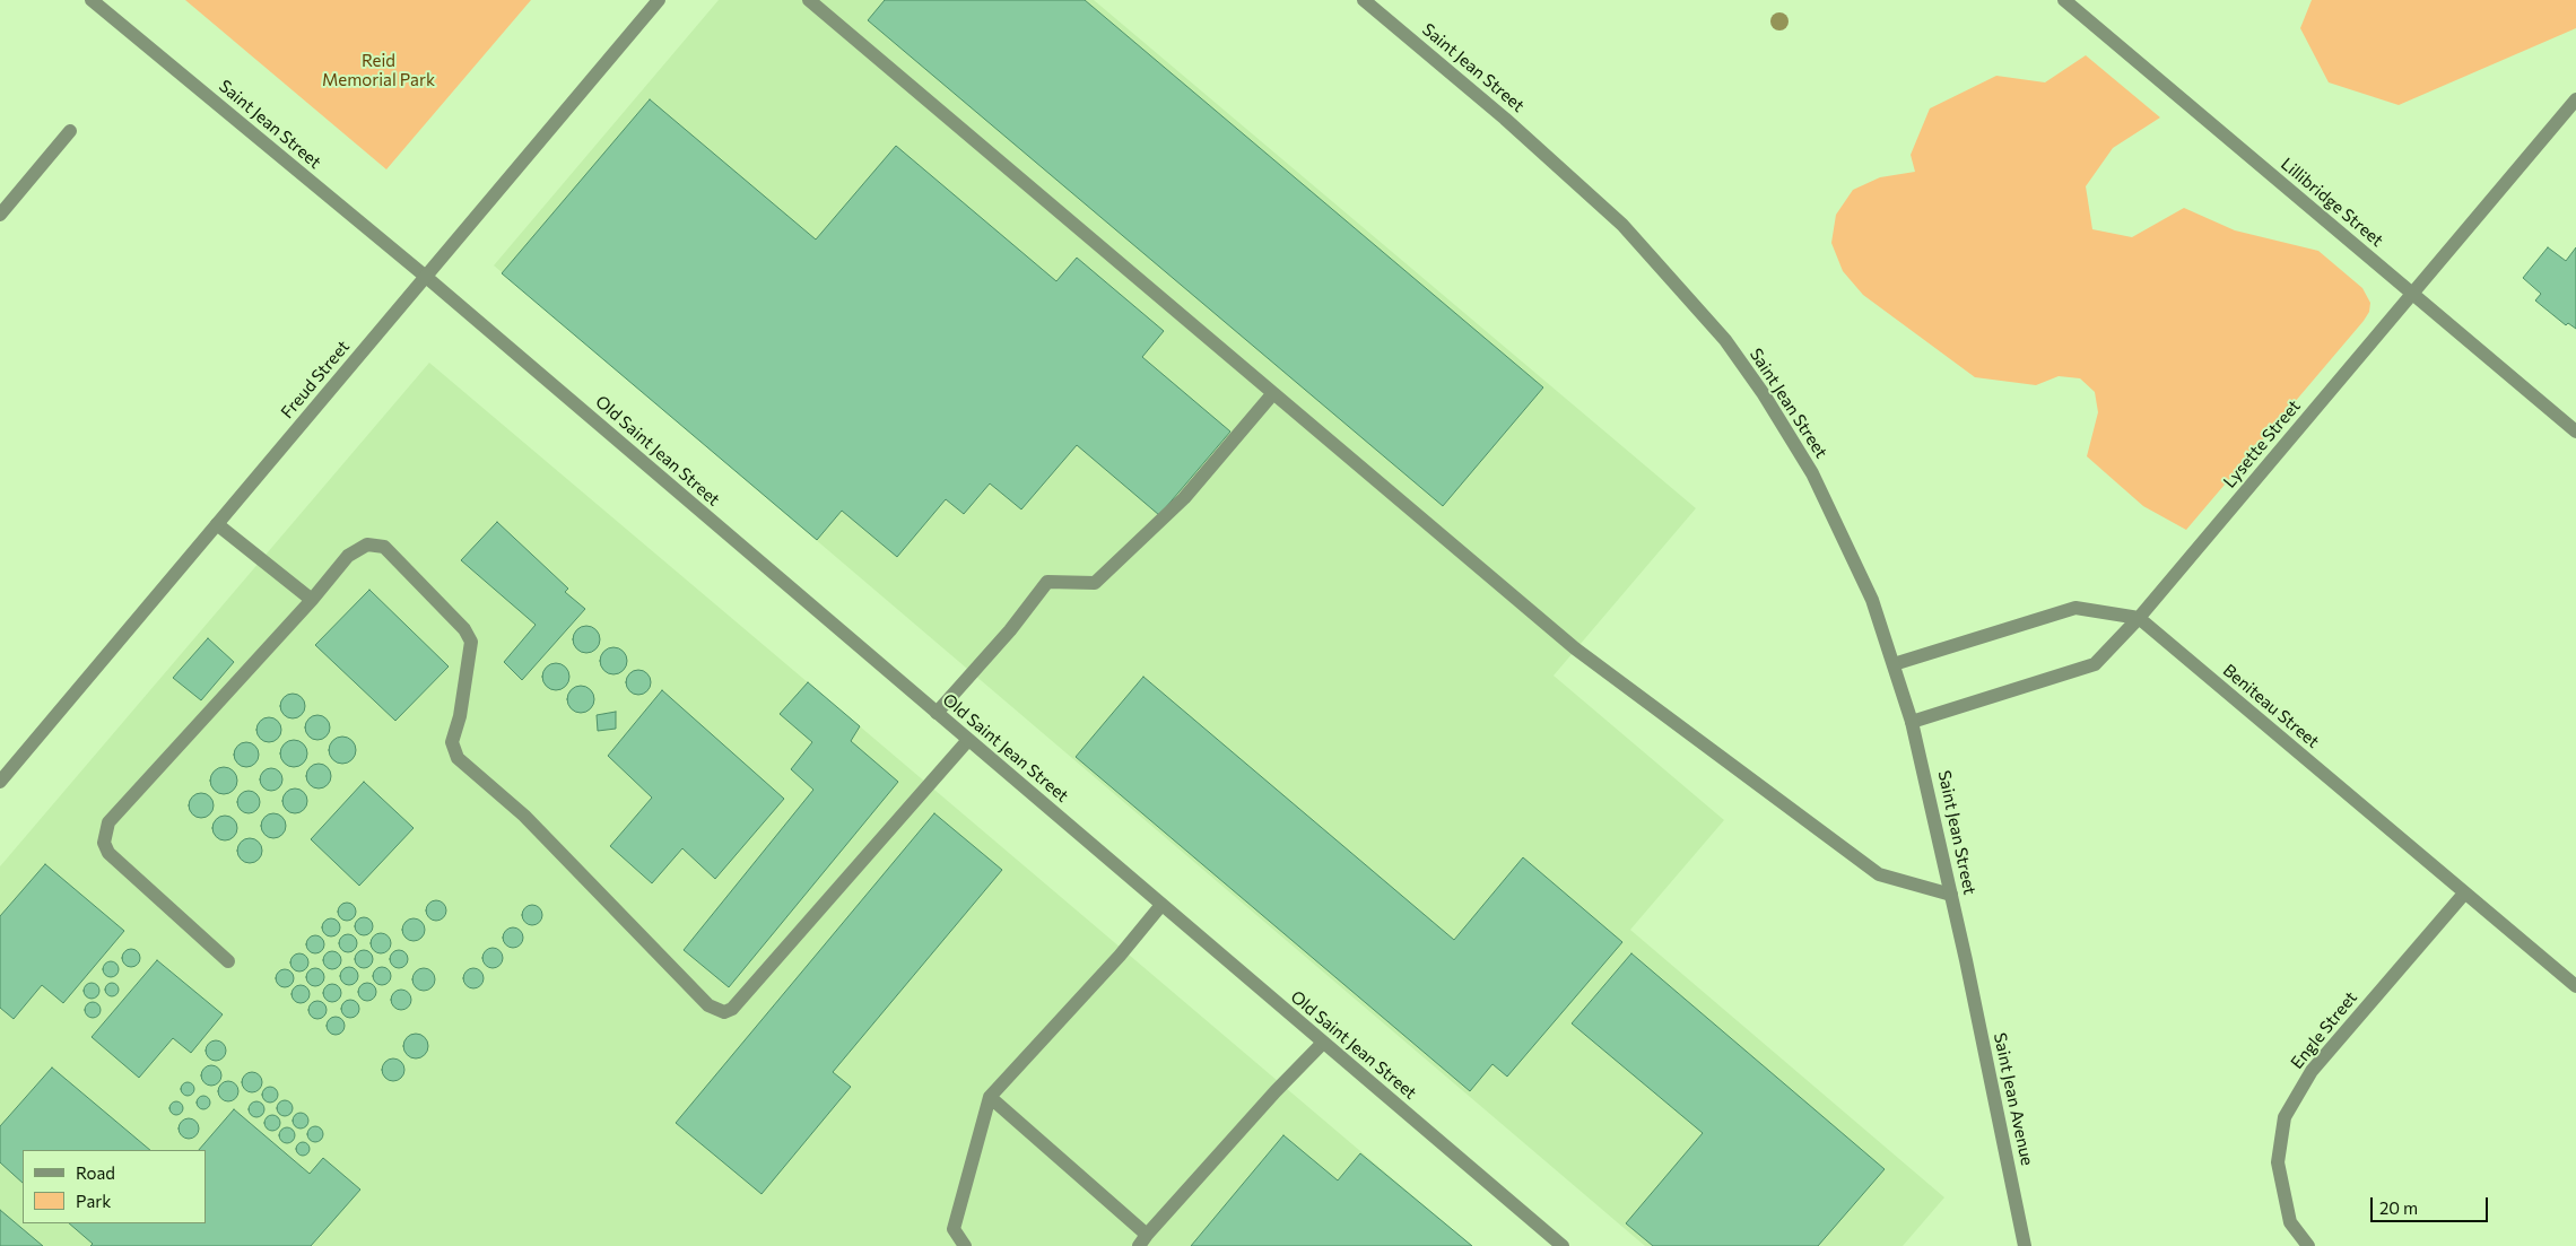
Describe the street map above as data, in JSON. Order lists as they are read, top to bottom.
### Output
{
  "streets": {
    "street": [
      "Saint Jean Street",
      "Lillibridge Street",
      "Freud Street",
      "Lysette Street",
      "Old Saint Jean Street",
      "Beniteau Street",
      "Engle Street",
      "Saint Jean Avenue"
    ]
  },
  "crossings": [
    ["Saint Jean Street", "Freud Street"],
    ["Saint Jean Street", "Old Saint Jean Street"],
    ["Saint Jean Street", "Saint Jean Avenue"],
    ["Lillibridge Street", "Lysette Street"],
    ["Freud Street", "Old Saint Jean Street"],
    ["Lysette Street", "Beniteau Street"],
    ["Beniteau Street", "Engle Street"]
  ],
  "parks": ["Reid Memorial Park"],
  "legend": ["Road", "Park"],
  "scale_bar": "20 m"
}
